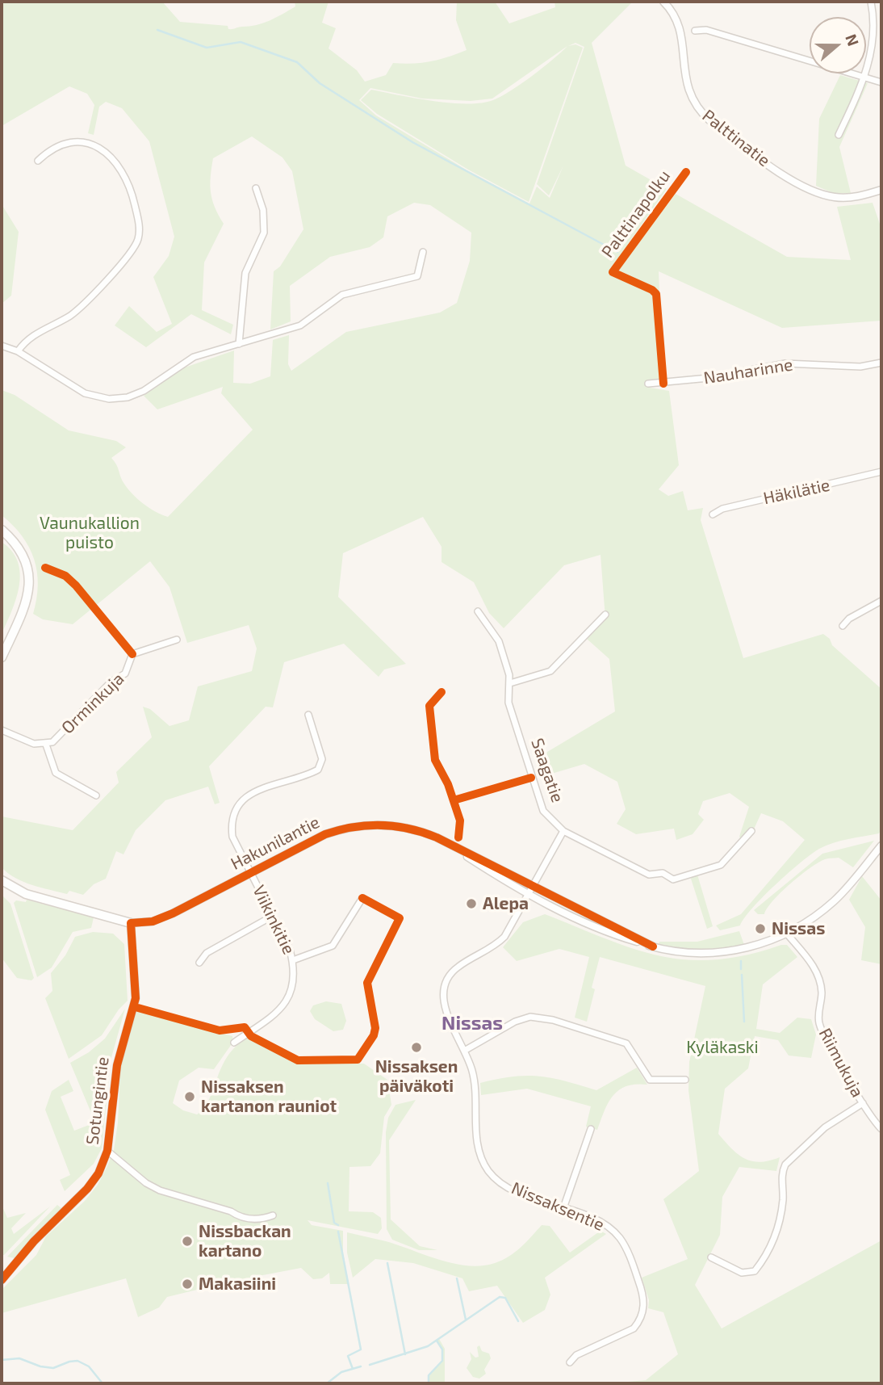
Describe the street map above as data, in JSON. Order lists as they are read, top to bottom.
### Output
{
  "streets": {
    "main road": ["Hakunilantie"],
    "street": [
      "Palttinatie",
      "Nauharinne",
      "Häkilätie",
      "Orminkuja",
      "Saagatie",
      "Viikinkitie",
      "Riimukuja",
      "Sotungintie",
      "Nissaksentie"
    ],
    "cycle path": ["Palttinapolku"]
  },
  "crossings": [
    ["Hakunilantie", "Viikinkitie"],
    ["Hakunilantie", "Riimukuja"],
    ["Hakunilantie", "Sotungintie"],
    ["Hakunilantie", "Nissaksentie"]
  ],
  "districts": ["Nissas"],
  "parks": ["Vaunukallion puisto", "Kyläkaski"],
  "places": [
    "Alepa",
    "Nissas",
    "Nissaksen päiväkoti",
    "Nissaksen kartanon rauniot",
    "Nissbackan kartano",
    "Makasiini"
  ],
  "north": "right"
}
